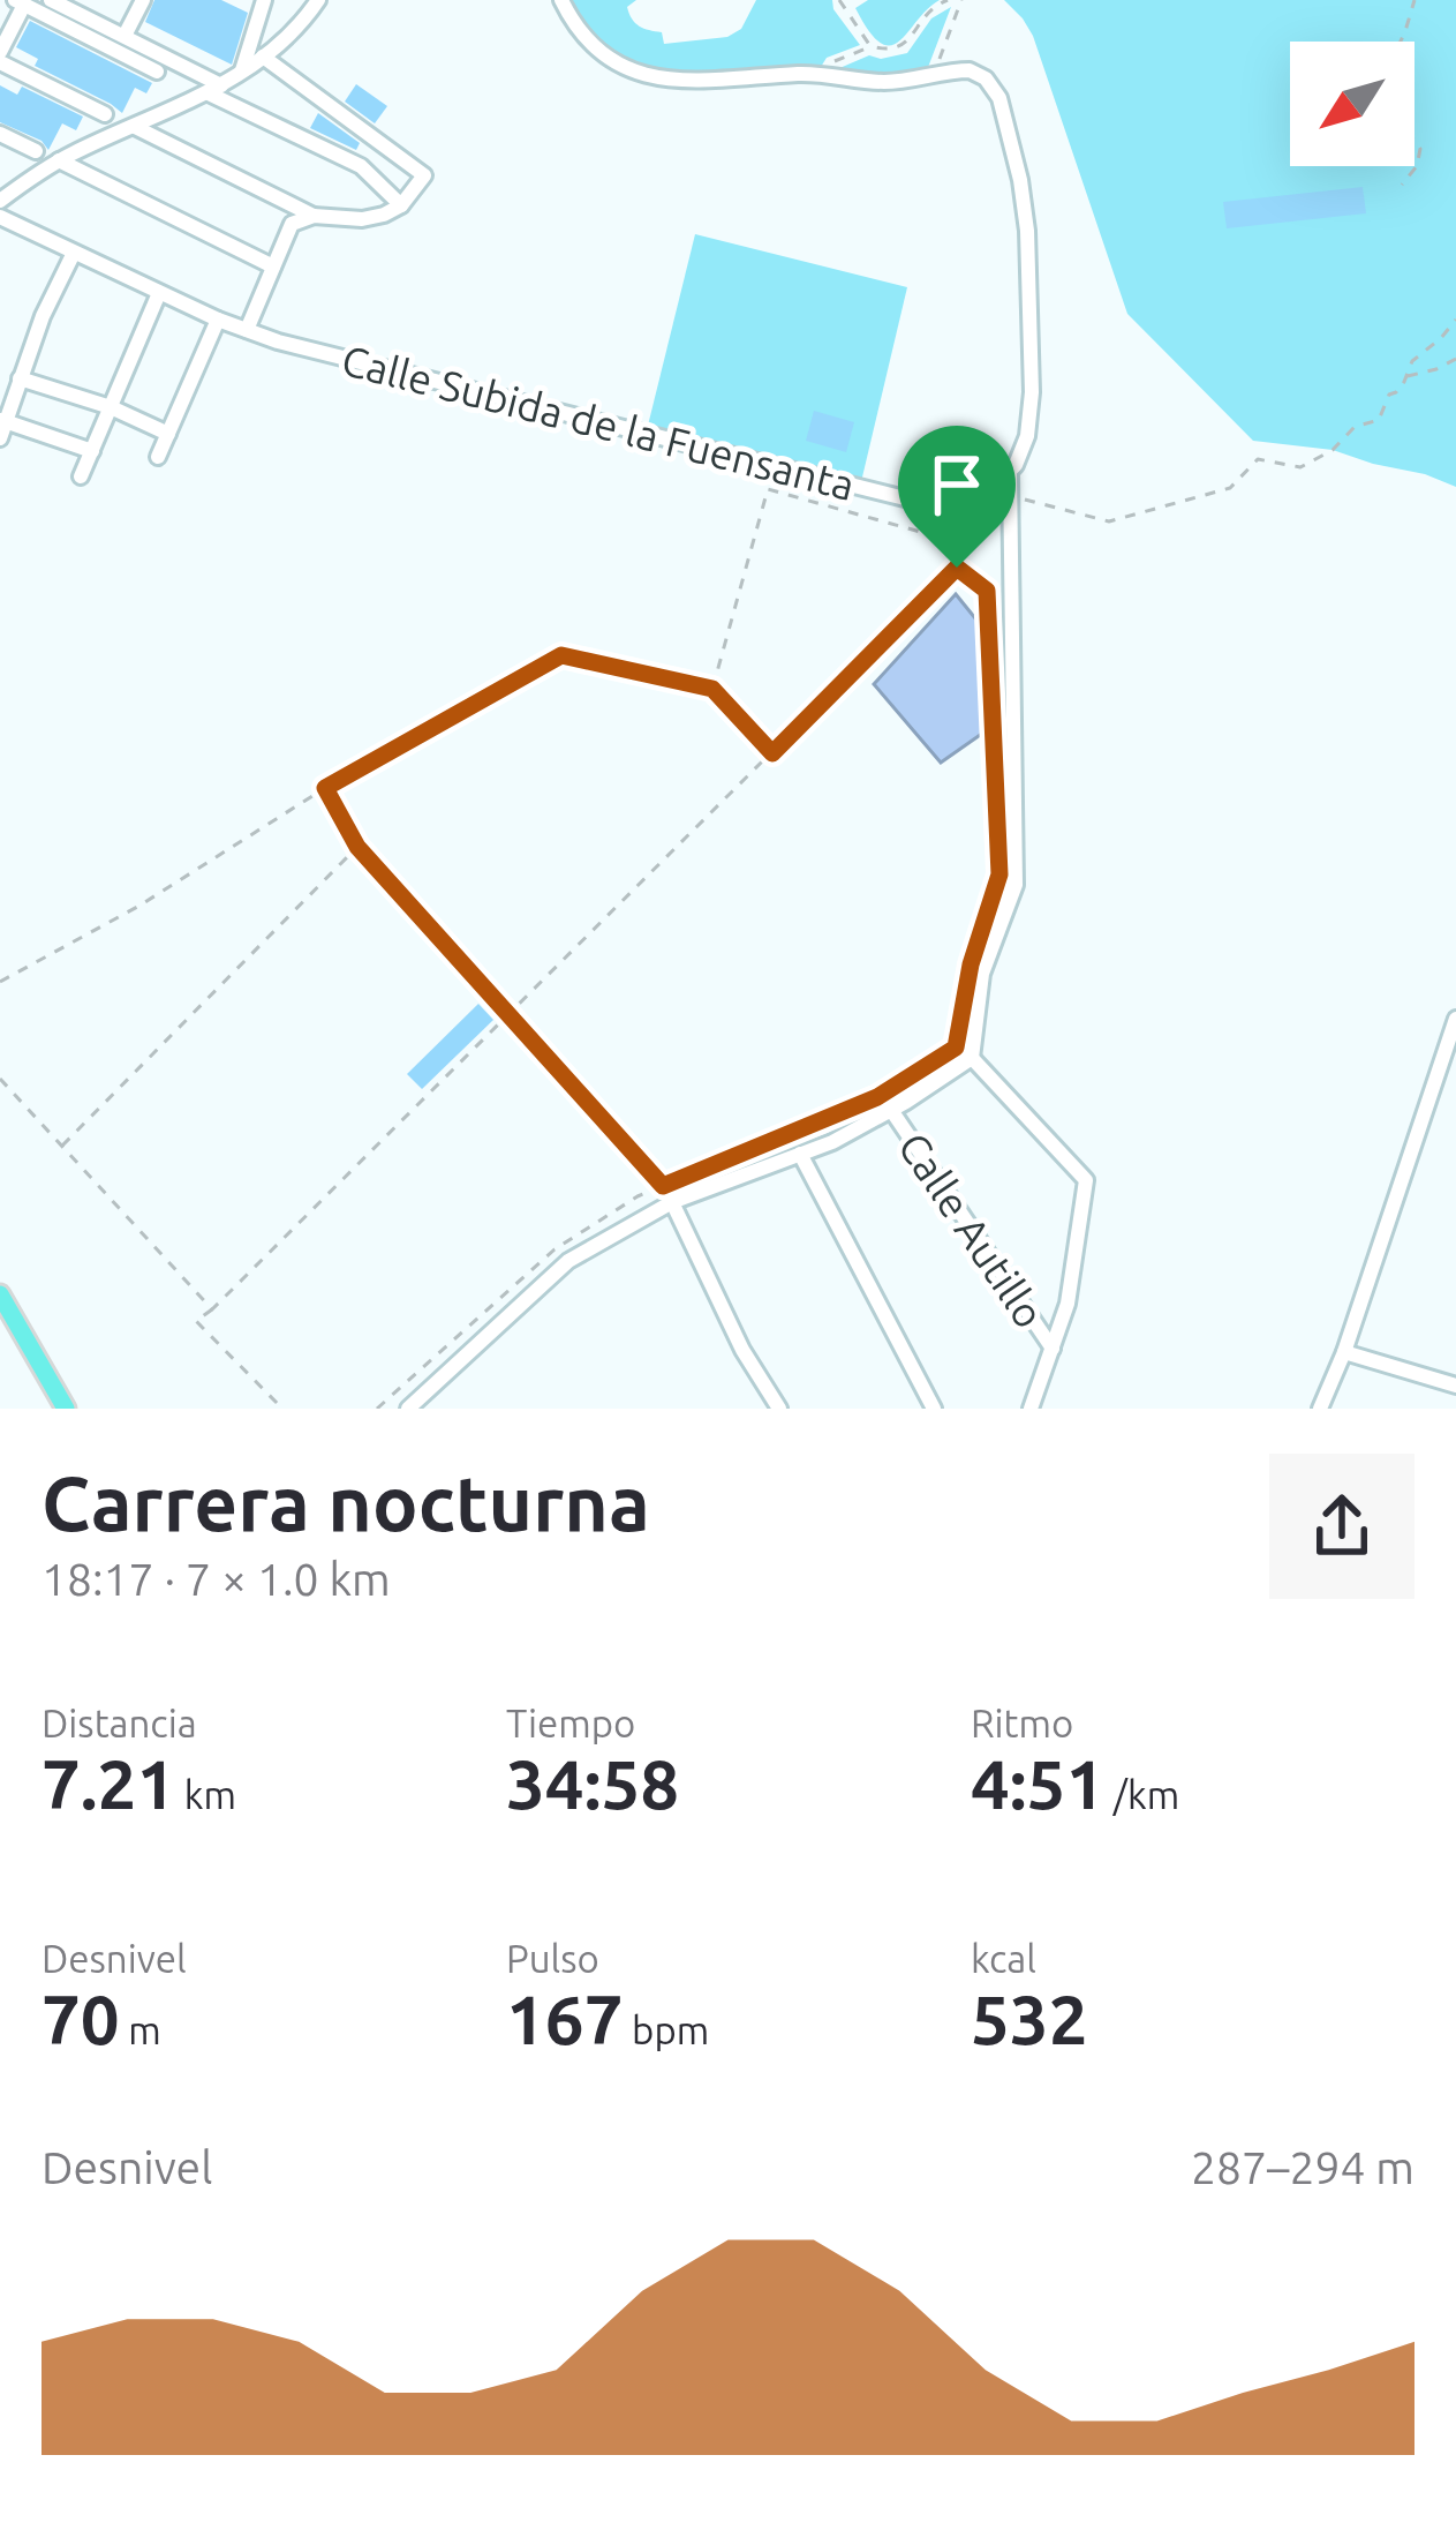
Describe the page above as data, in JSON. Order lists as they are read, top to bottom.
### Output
{
  "streets": {
    "street": ["Calle Subida de la Fuensanta", "Calle Autillo"]
  },
  "north": "bottom left",
  "page": {
    "heading": ["Carrera nocturna", "18:17 · 7 × 1.0 km"],
    "stats": [
      ["Distancia", "7.21 km"],
      ["Tiempo", "34:58"],
      ["Ritmo", "4:51 /km"],
      ["Desnivel", "70 m"],
      ["Pulso", "167 bpm"],
      ["kcal", "532"]
    ],
    "chart": ["Desnivel", "287–294 m"]
  }
}
